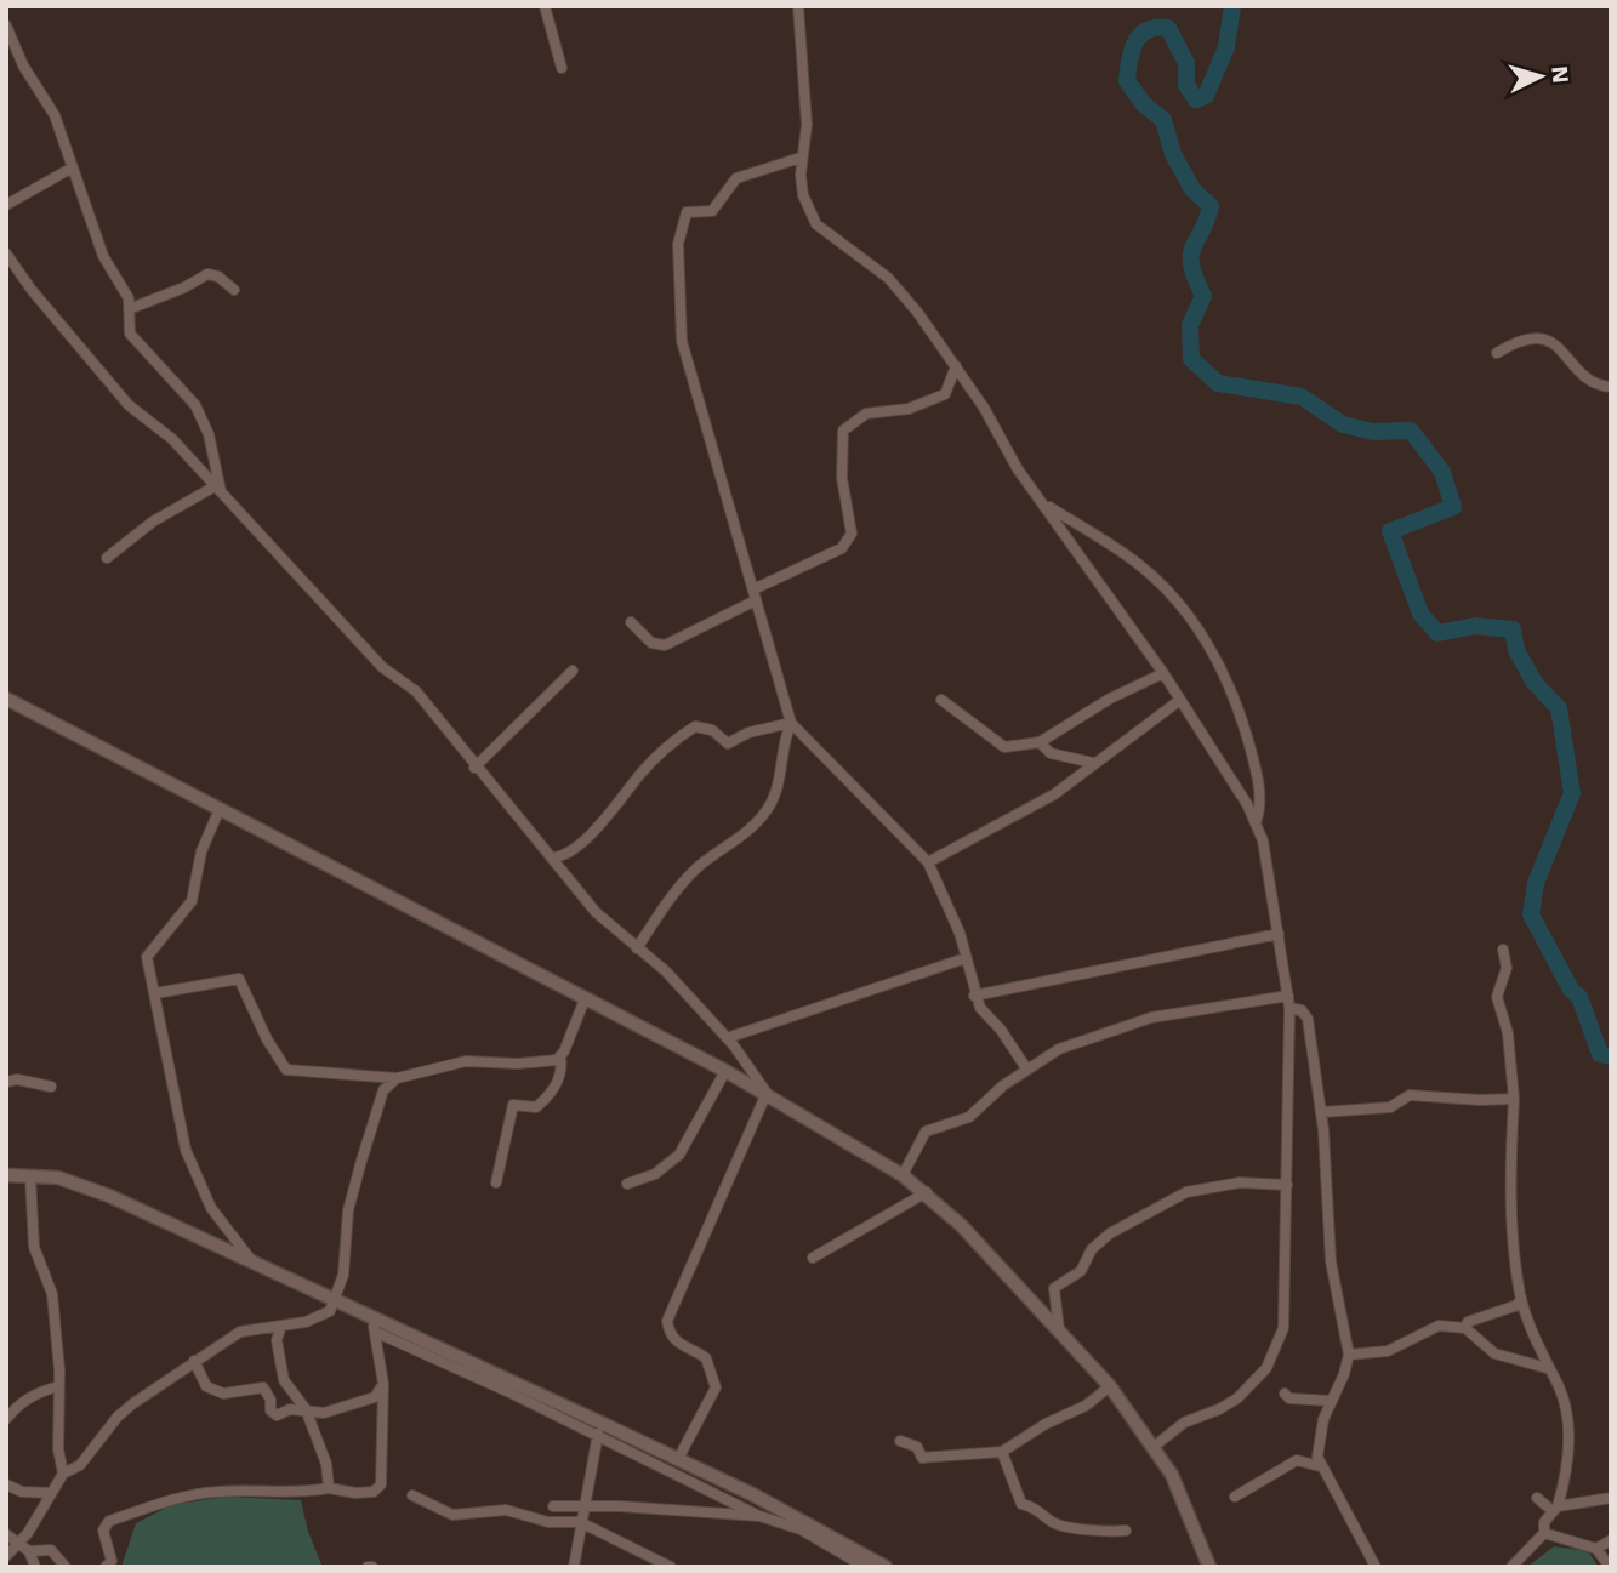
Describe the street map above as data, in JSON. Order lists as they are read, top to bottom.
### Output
{
  "north": "right"
}
